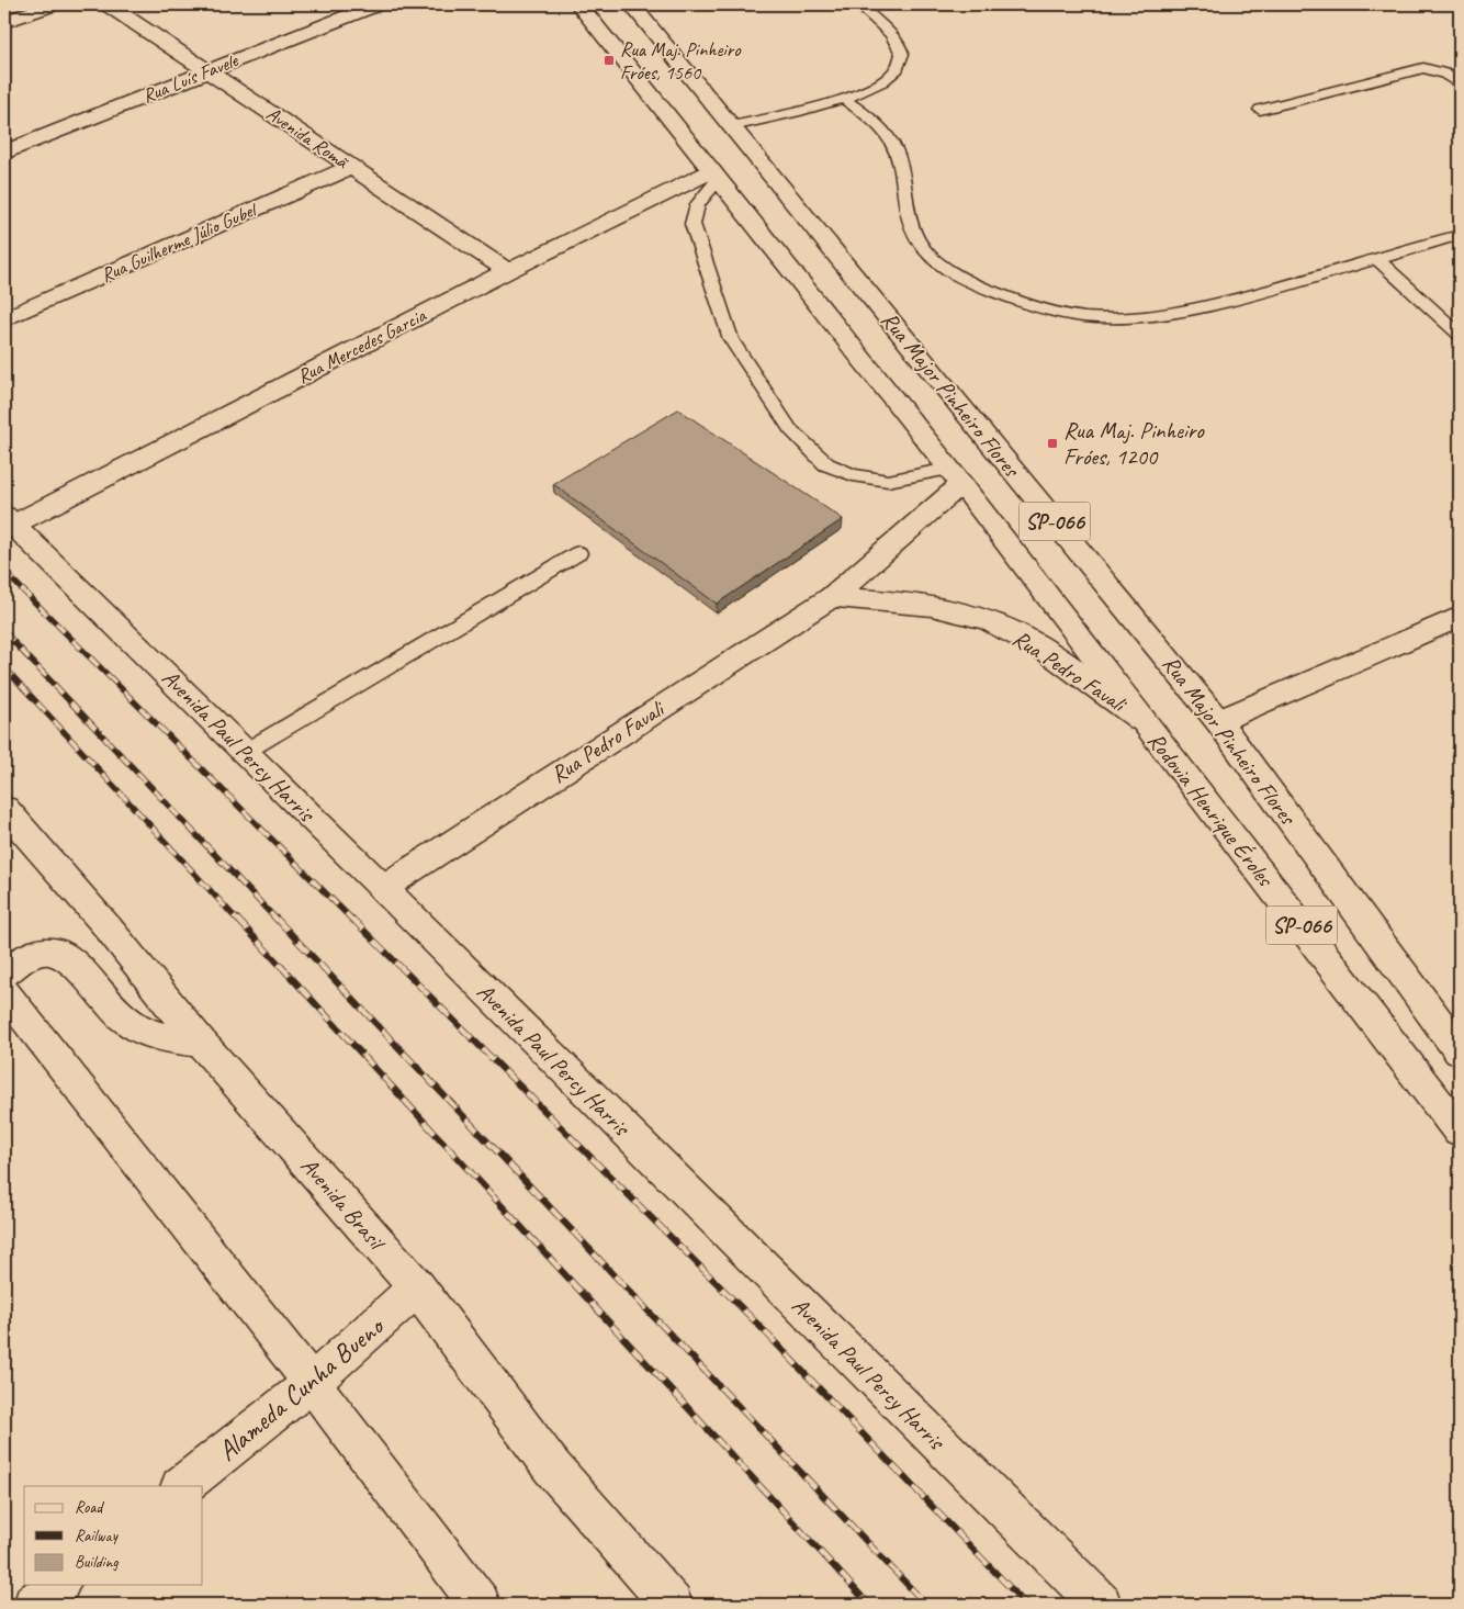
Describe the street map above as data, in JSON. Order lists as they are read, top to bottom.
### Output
{
  "streets": {
    "main road": [
      "Rua Luís Favele",
      "Avenida Romã",
      "Rua Guilherme Júlio Gubel",
      "Rua Mercedes Garcia",
      "Rua Major Pinheiro Flores",
      "SP-066",
      "Rua Pedro Favali",
      "Avenida Paul Percy Harris",
      "Rodovia Henrique Éroles",
      "Avenida Brasil",
      "Alameda Cunha Bueno"
    ]
  },
  "crossings": [
    ["Rua Luís Favele", "Avenida Romã"],
    ["Avenida Romã", "Rua Guilherme Júlio Gubel"],
    ["Avenida Romã", "Rua Mercedes Garcia"],
    ["Rua Mercedes Garcia", "Rua Major Pinheiro Flores"],
    ["Rua Mercedes Garcia", "Avenida Paul Percy Harris"],
    ["Rua Major Pinheiro Flores", "Rua Pedro Favali"],
    ["Rua Major Pinheiro Flores", "Rodovia Henrique Éroles"],
    ["Rua Pedro Favali", "Avenida Paul Percy Harris"],
    ["Rua Pedro Favali", "Rodovia Henrique Éroles"],
    ["Avenida Brasil", "Alameda Cunha Bueno"]
  ],
  "places": {
    "transit": ["Rua Maj. Pinheiro Fróes, 1560", "Rua Maj. Pinheiro Fróes, 1200"]
  },
  "legend": ["Road", "Railway", "Building"]
}
